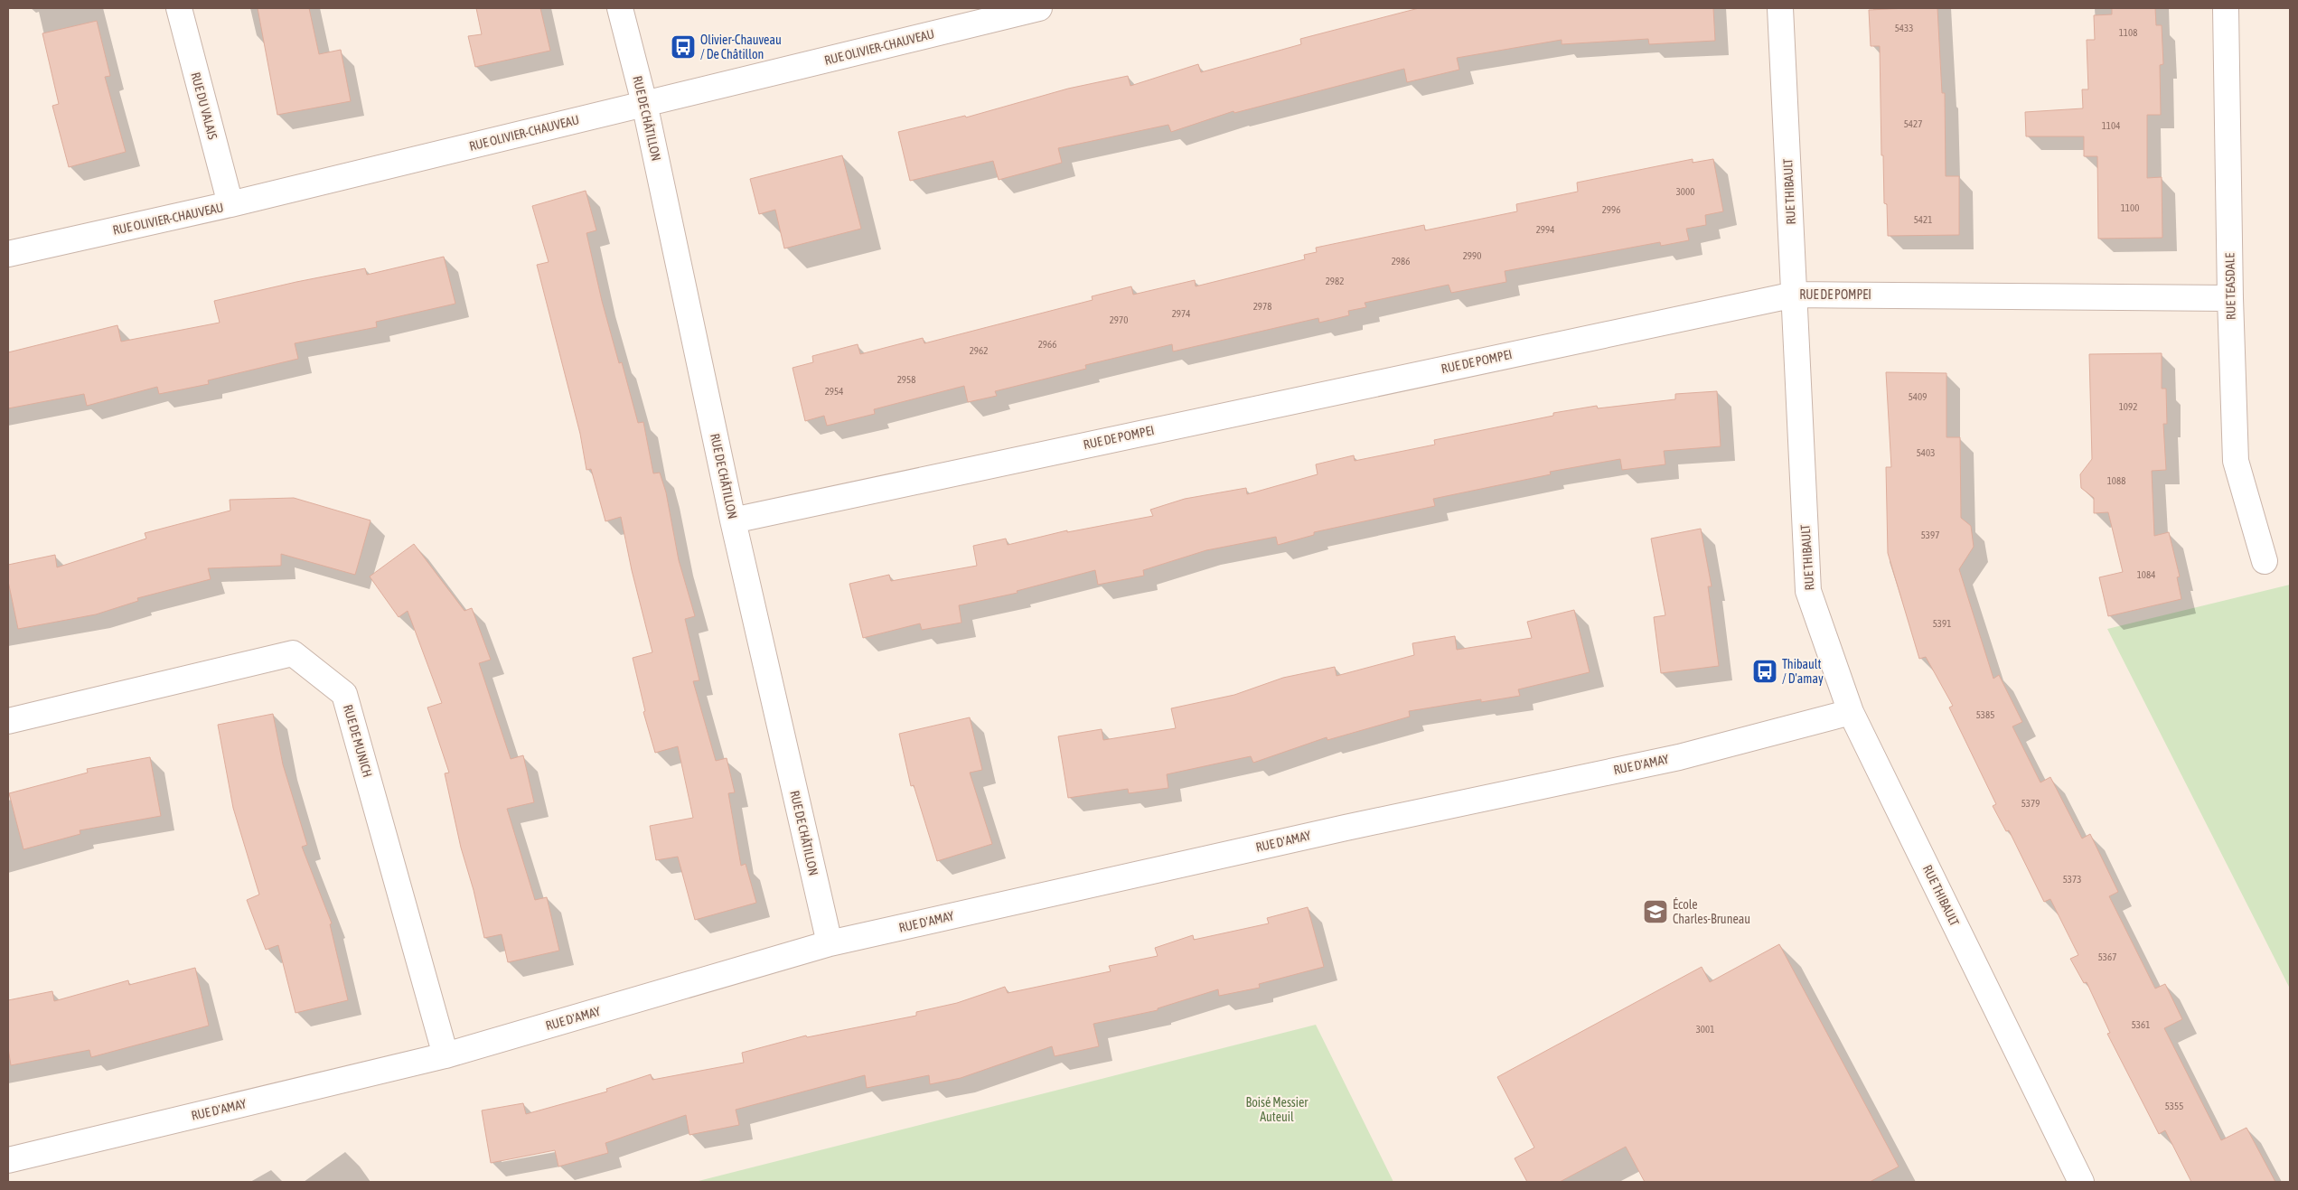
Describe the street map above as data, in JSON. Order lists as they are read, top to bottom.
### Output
{
  "streets": {
    "street": [
      "RUE OLIVIER-CHAUVEAU",
      "RUE DU VALAIS",
      "RUE DE CHÂTILLON",
      "RUE THIBAULT",
      "RUE TEASDALE",
      "RUE DE POMPEI",
      "RUE DE MUNICH",
      "RUE D'AMAY"
    ]
  },
  "crossings": [
    ["RUE OLIVIER-CHAUVEAU", "RUE DU VALAIS"],
    ["RUE OLIVIER-CHAUVEAU", "RUE DE CHÂTILLON"],
    ["RUE DE CHÂTILLON", "RUE DE POMPEI"],
    ["RUE DE CHÂTILLON", "RUE D'AMAY"],
    ["RUE THIBAULT", "RUE DE POMPEI"],
    ["RUE THIBAULT", "RUE D'AMAY"],
    ["RUE TEASDALE", "RUE DE POMPEI"],
    ["RUE DE MUNICH", "RUE D'AMAY"]
  ],
  "parks": ["Boisé Messier Auteuil"],
  "places": {
    "bus stop": ["Olivier-Chauveau / De Châtillon", "Thibault / D'amay"],
    "school or university": ["École Charles-Bruneau"]
  },
  "house_numbers": [
    "5433",
    "1108",
    "5427",
    "1104",
    "3000",
    "1100",
    "2996",
    "5421",
    "2994",
    "2990",
    "2986",
    "2982",
    "2978",
    "2974",
    "2970",
    "2966",
    "2962",
    "2958",
    "2954",
    "5409",
    "1092",
    "5403",
    "1088",
    "5397",
    "1084",
    "5391",
    "5385",
    "5379",
    "5373",
    "5367",
    "5361",
    "3001",
    "5355"
  ]
}
